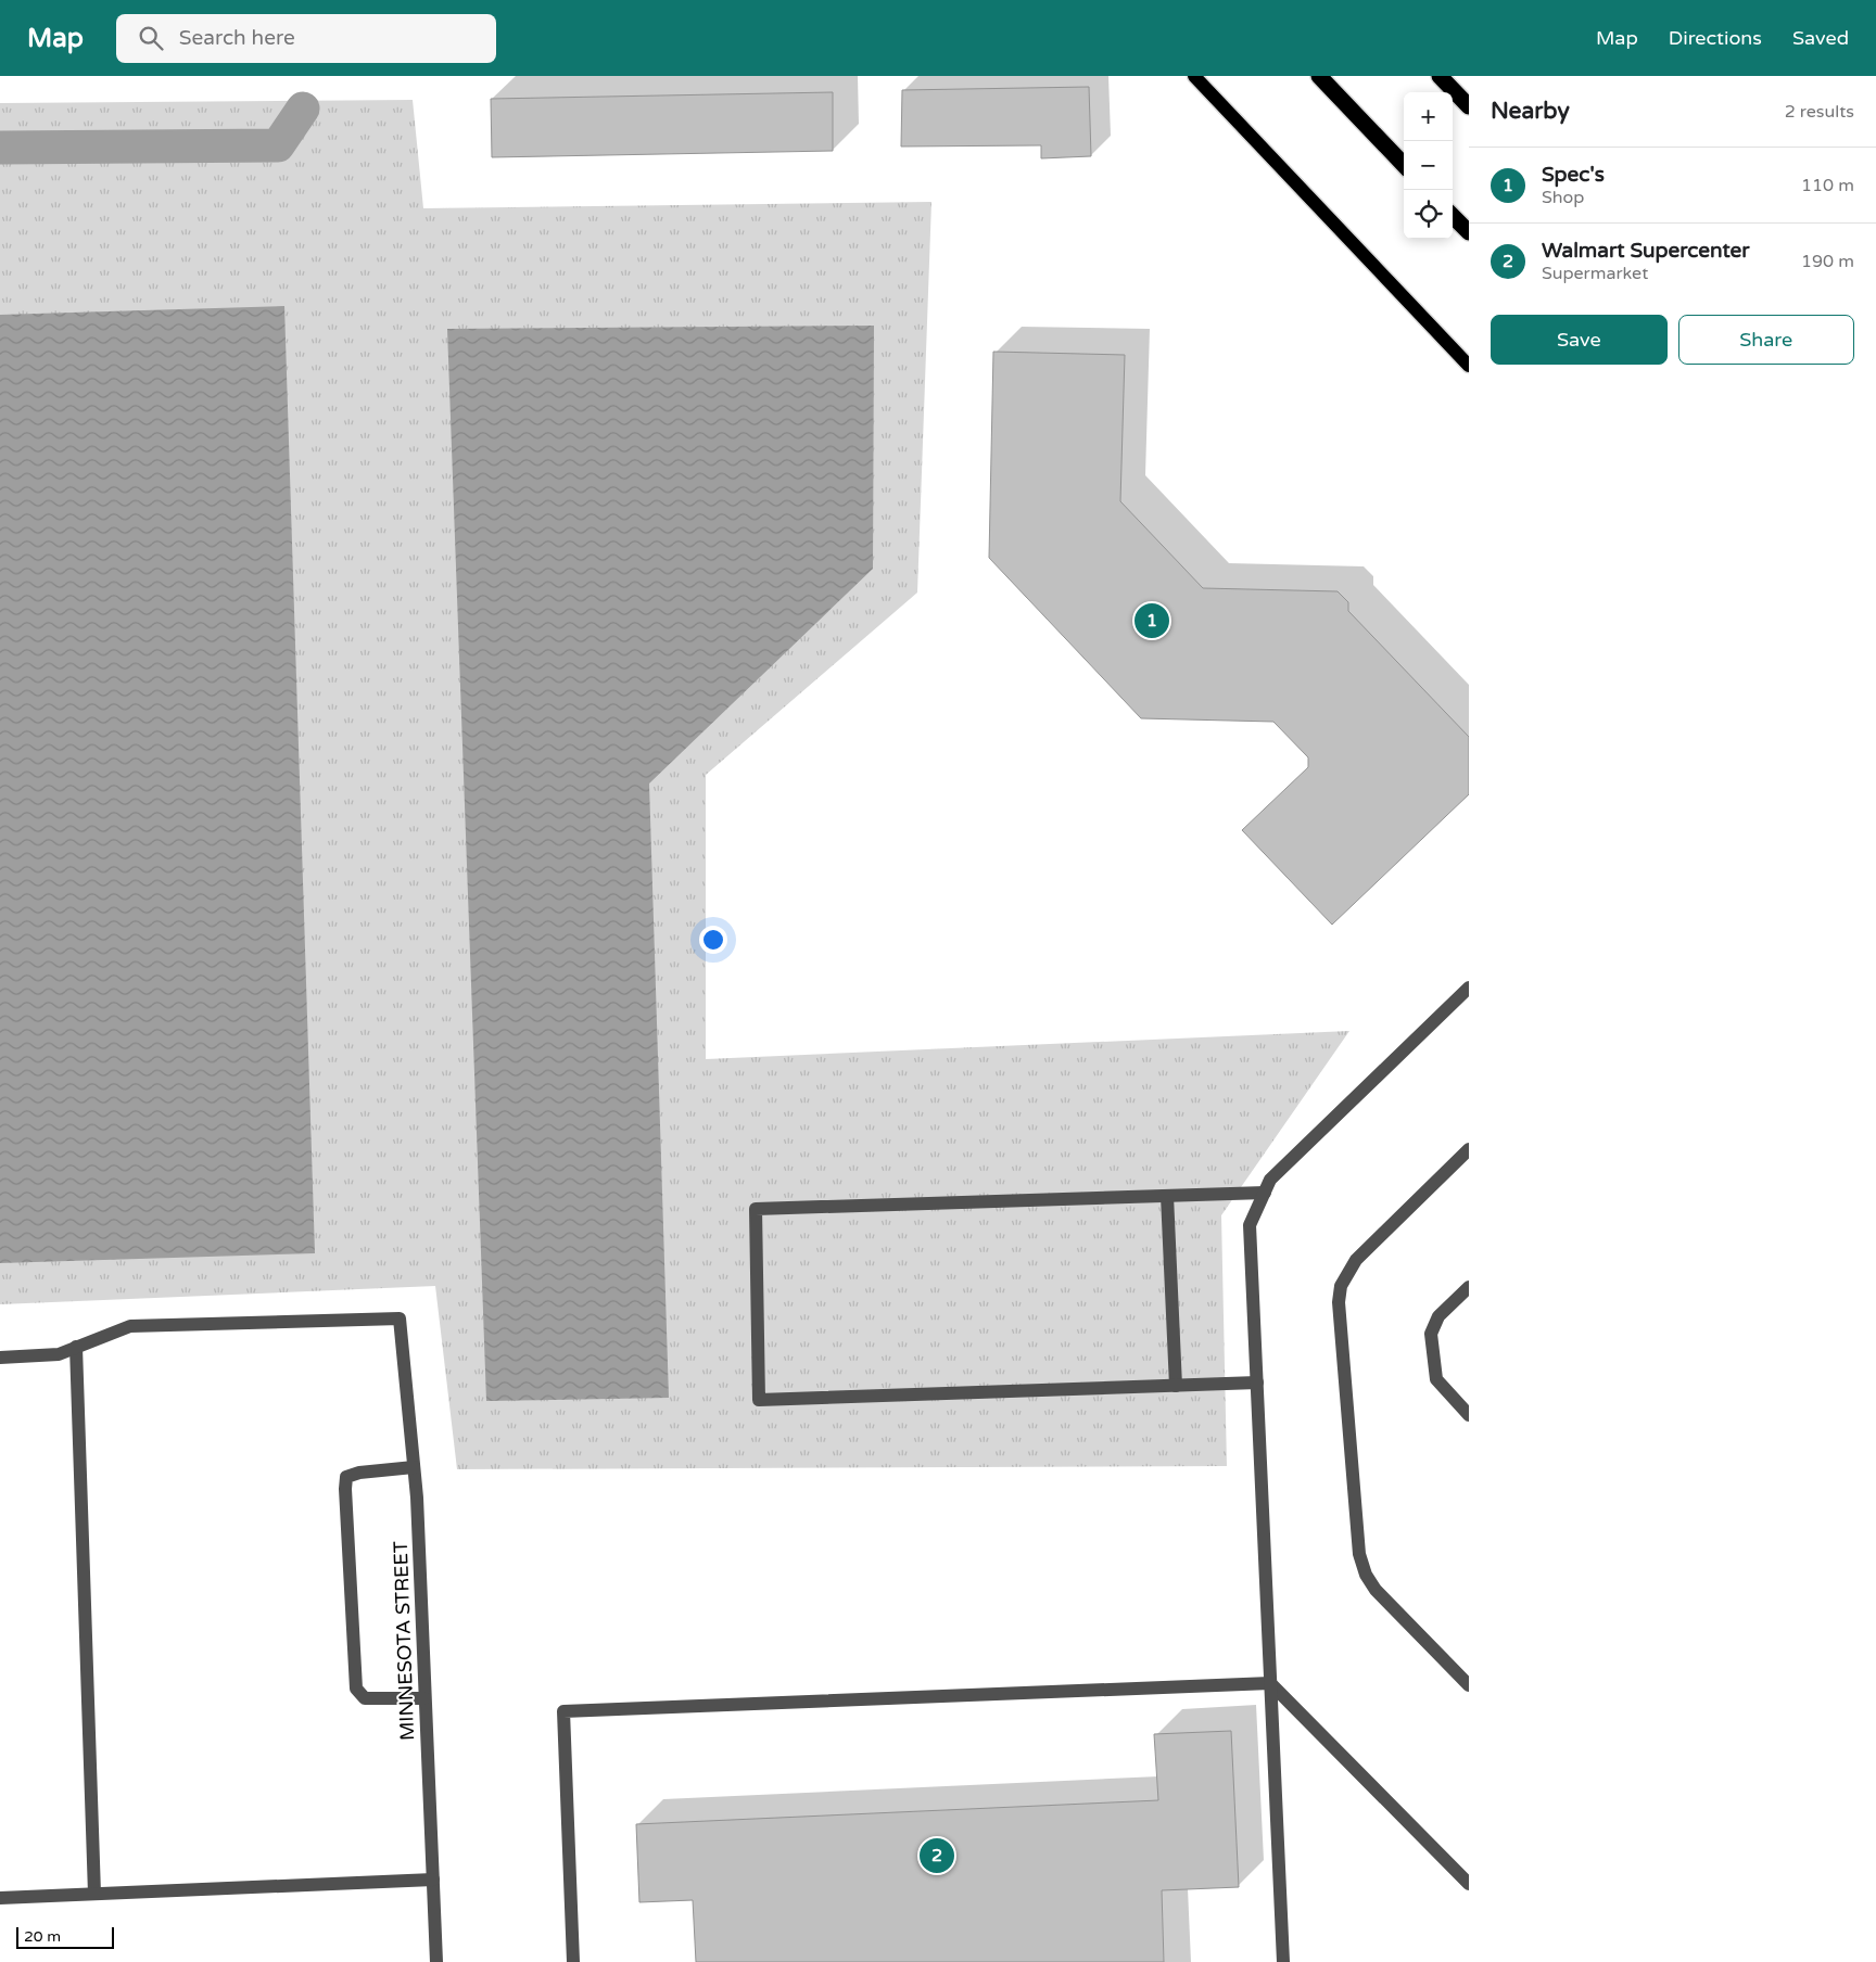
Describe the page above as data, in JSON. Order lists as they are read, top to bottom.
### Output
{
  "streets": {
    "street": ["MINNESOTA STREET"]
  },
  "scale_bar": "20 m",
  "page": {
    "header": "Map",
    "search": "Search here",
    "nav": ["Map", "Directions", "Saved"],
    "heading": ["Nearby", "2 results"],
    "map_buttons": ["+", "−"],
    "list": [
      {
        "mark": "1",
        "name": "Spec's",
        "note": "Shop",
        "value": "110 m"
      },
      {
        "mark": "2",
        "name": "Walmart Supercenter",
        "note": "Supermarket",
        "value": "190 m"
      }
    ],
    "buttons": ["Save", "Share"],
    "pins": ["1", "2"],
    "scale": "20 m"
  }
}
